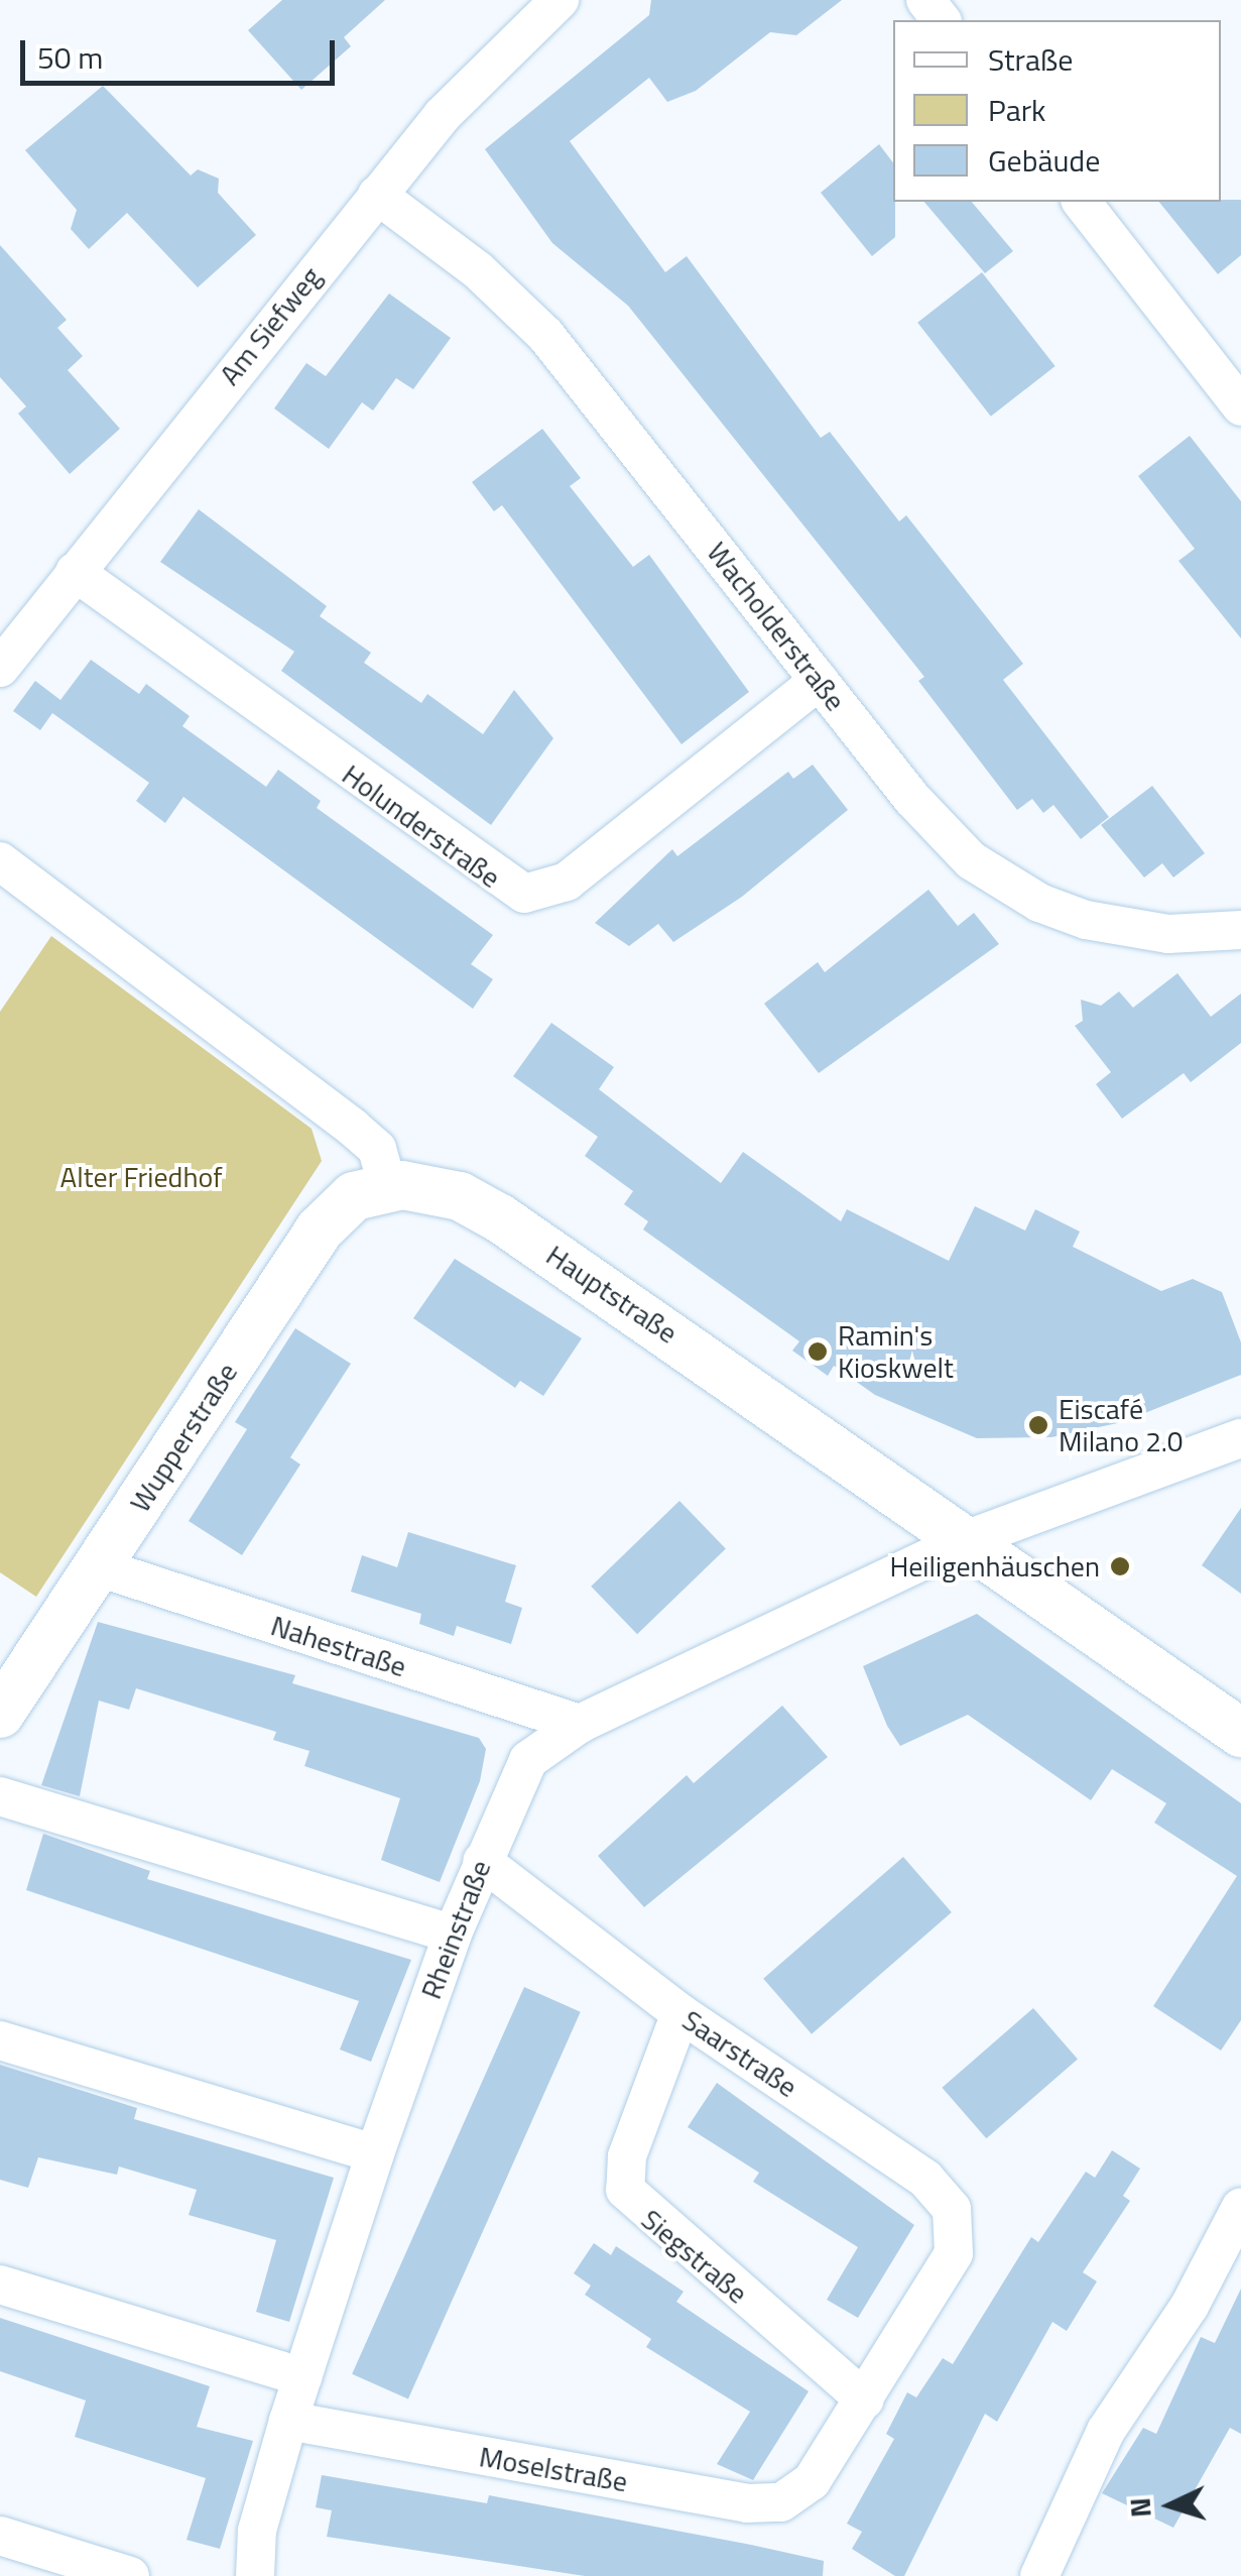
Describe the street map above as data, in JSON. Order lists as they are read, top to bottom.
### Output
{
  "streets": {
    "street": [
      "Am Siefweg",
      "Wacholderstraße",
      "Holunderstraße",
      "Hauptstraße",
      "Wupperstraße",
      "Nahestraße",
      "Rheinstraße",
      "Saarstraße",
      "Siegstraße",
      "Moselstraße"
    ]
  },
  "crossings": [
    ["Am Siefweg", "Wacholderstraße"],
    ["Am Siefweg", "Holunderstraße"],
    ["Wacholderstraße", "Holunderstraße"],
    ["Hauptstraße", "Wupperstraße"],
    ["Hauptstraße", "Rheinstraße"],
    ["Wupperstraße", "Nahestraße"],
    ["Nahestraße", "Rheinstraße"],
    ["Rheinstraße", "Saarstraße"],
    ["Rheinstraße", "Moselstraße"],
    ["Saarstraße", "Siegstraße"],
    ["Saarstraße", "Moselstraße"],
    ["Siegstraße", "Moselstraße"]
  ],
  "parks": ["Alter Friedhof"],
  "places": ["Ramin's Kioskwelt", "Eiscafé Milano 2.0", "Heiligenhäuschen"],
  "legend": ["Straße", "Park", "Gebäude"],
  "scale_bar": "50 m",
  "north": "left"
}
